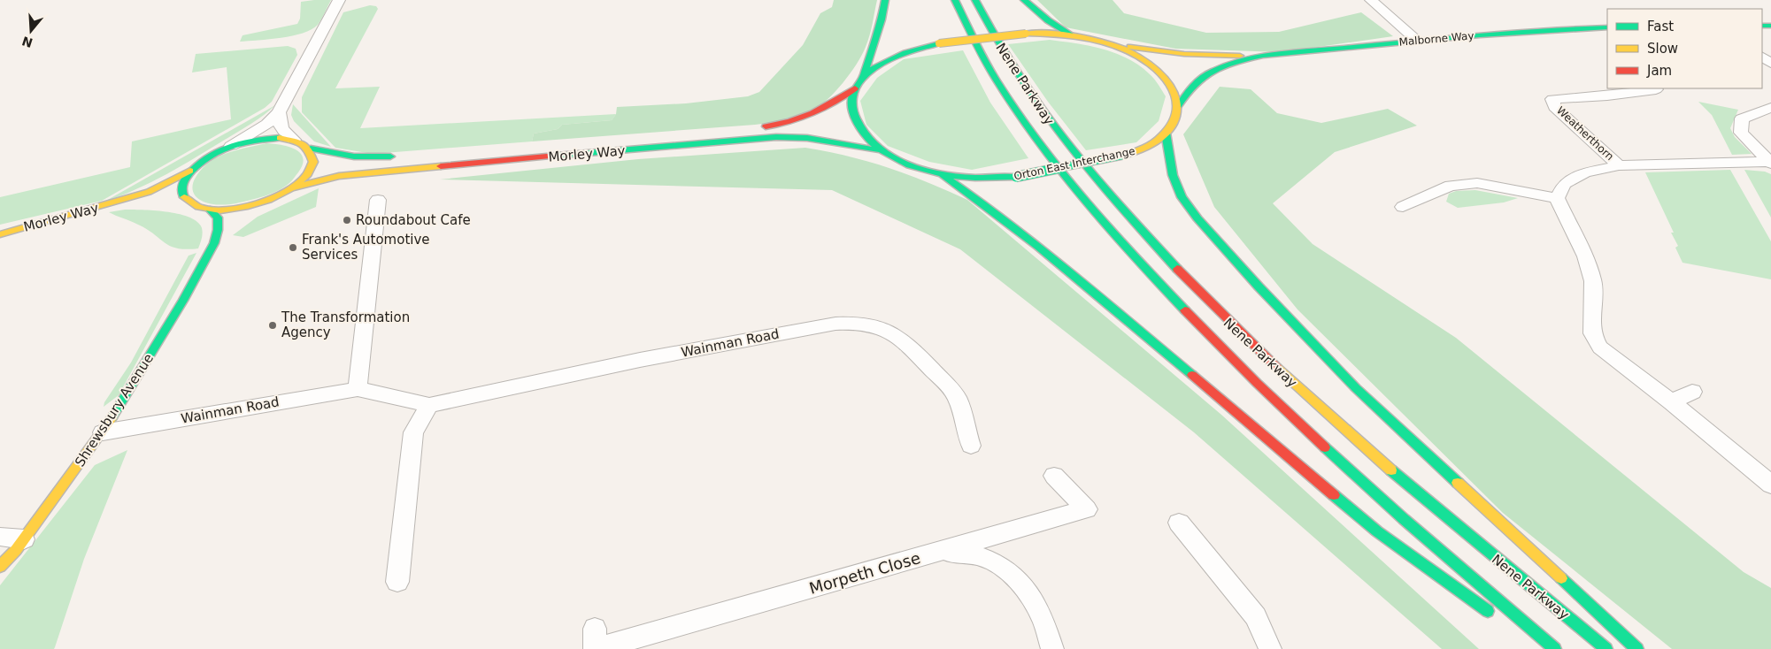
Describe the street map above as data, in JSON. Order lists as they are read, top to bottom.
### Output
{
  "streets": {
    "main road": [
      "Malborne Way",
      "Nene Parkway",
      "Morley Way",
      "Orton East Interchange",
      "Shrewsbury Avenue"
    ],
    "street": ["Weatherthorn", "Wainman Road", "Morpeth Close"]
  },
  "crossings": [
    ["Malborne Way", "Orton East Interchange"],
    ["Morley Way", "Orton East Interchange"],
    ["Wainman Road", "Shrewsbury Avenue"]
  ],
  "places": ["Roundabout Cafe", "Frank's Automotive Services", "The Transformation Agency"],
  "legend": ["Fast", "Slow", "Jam"],
  "north": "bottom"
}
